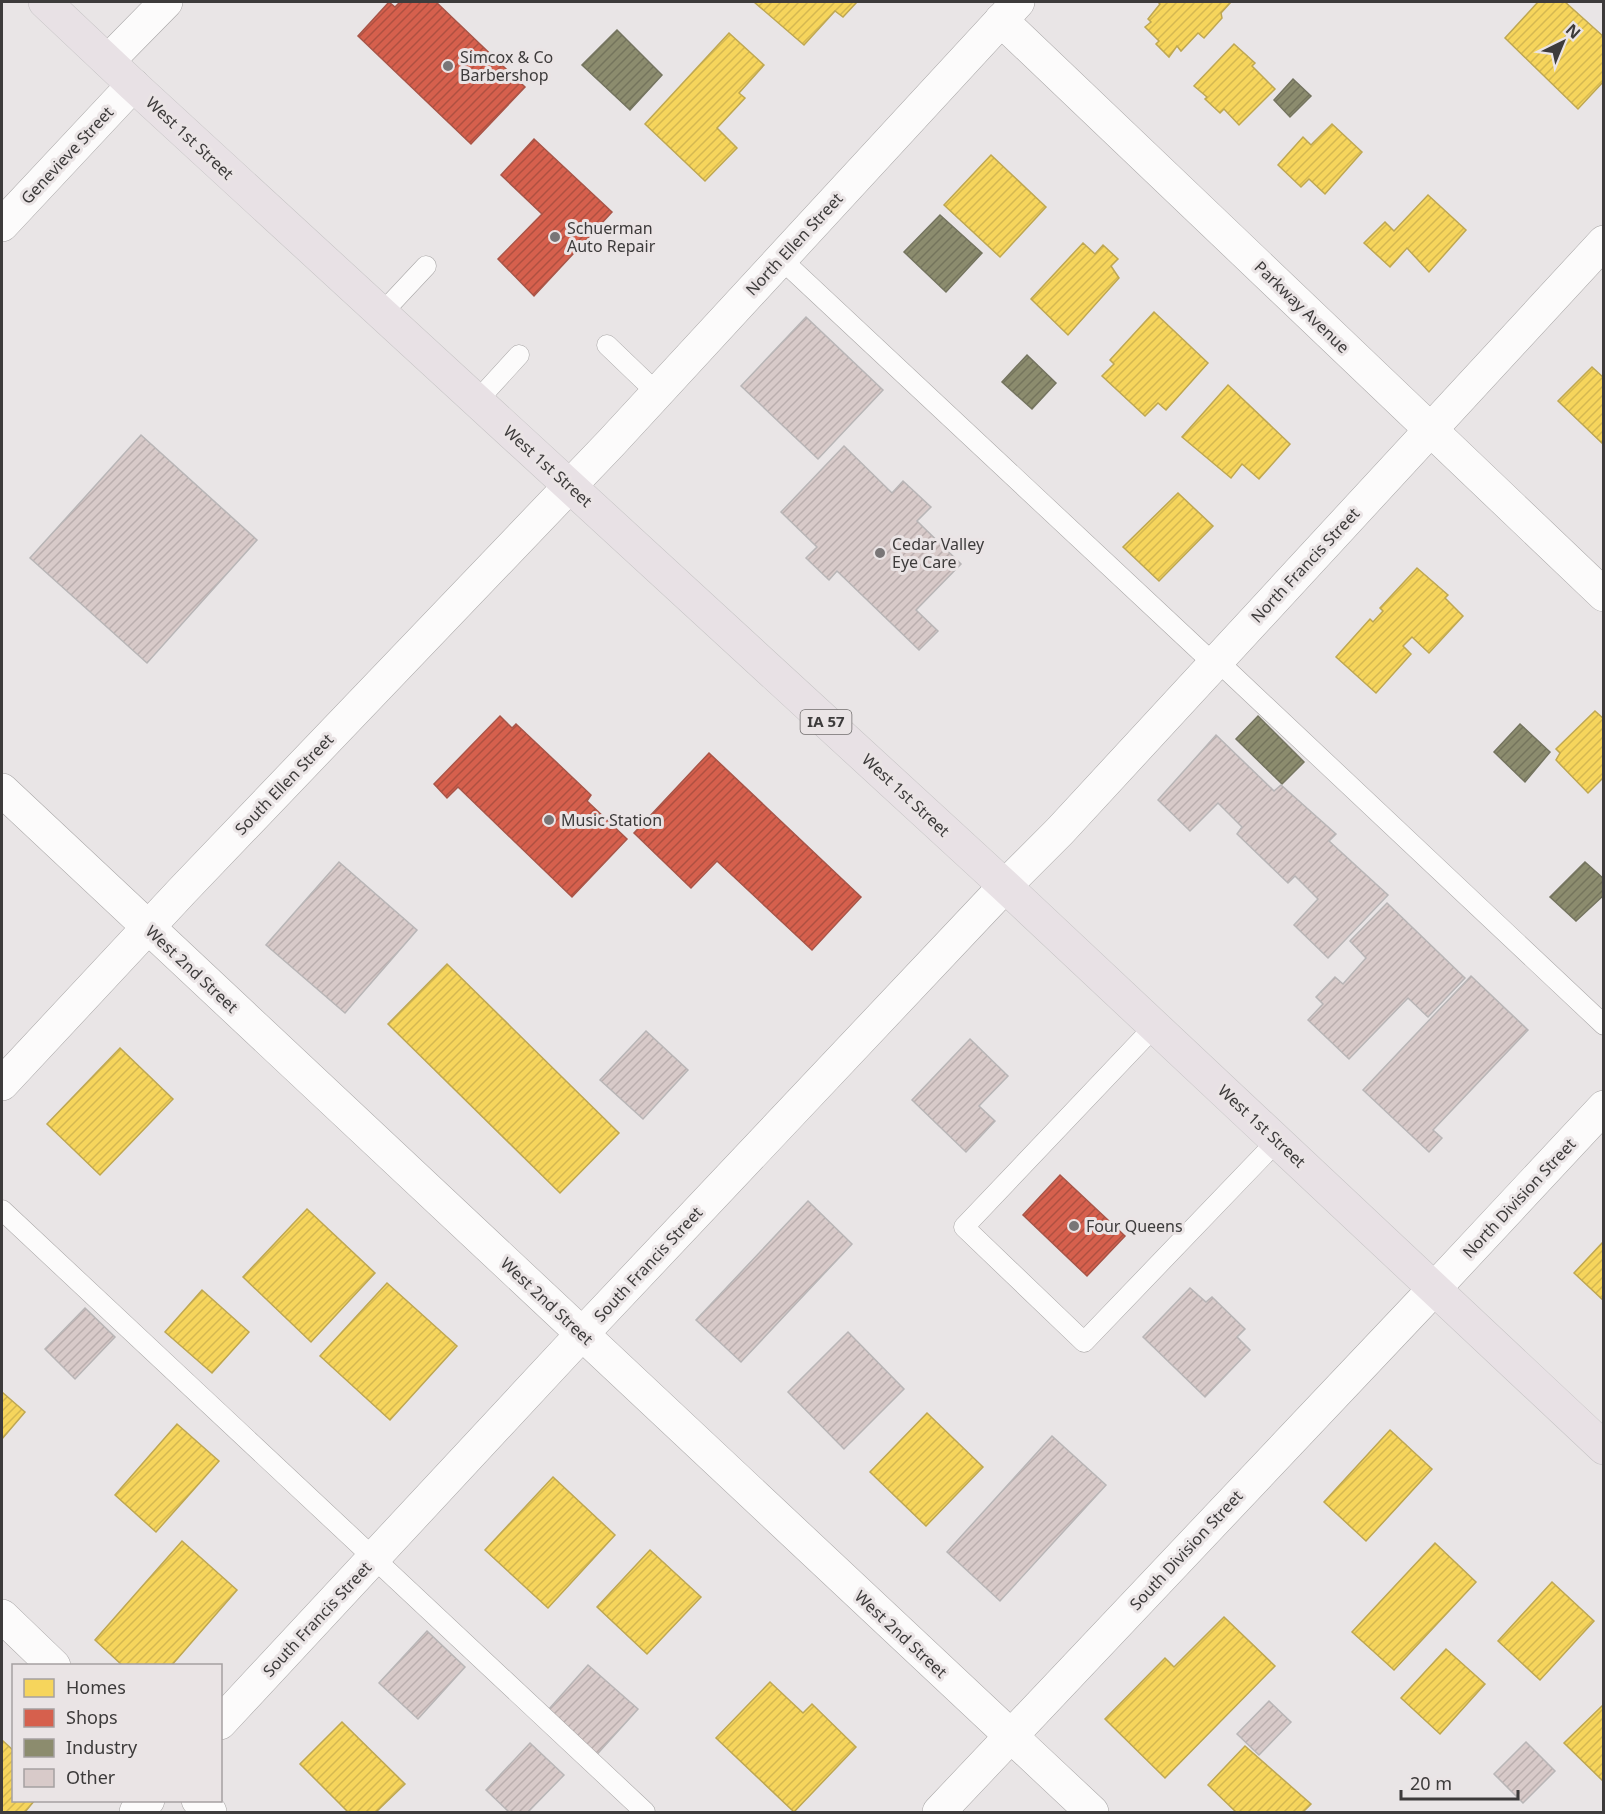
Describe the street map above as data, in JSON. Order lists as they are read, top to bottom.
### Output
{
  "streets": {
    "main road": ["West 1st Street", "IA 57"],
    "street": [
      "Genevieve Street",
      "North Ellen Street",
      "Parkway Avenue",
      "North Francis Street",
      "South Ellen Street",
      "West 2nd Street",
      "North Division Street",
      "South Francis Street",
      "South Division Street"
    ]
  },
  "crossings": [
    ["West 1st Street", "Genevieve Street"],
    ["West 1st Street", "North Ellen Street"],
    ["West 1st Street", "North Francis Street"],
    ["West 1st Street", "South Ellen Street"],
    ["West 1st Street", "North Division Street"],
    ["West 1st Street", "South Francis Street"],
    ["West 1st Street", "South Division Street"],
    ["North Ellen Street", "Parkway Avenue"],
    ["North Ellen Street", "South Ellen Street"],
    ["Parkway Avenue", "North Francis Street"],
    ["North Francis Street", "South Francis Street"],
    ["South Ellen Street", "West 2nd Street"],
    ["West 2nd Street", "South Francis Street"],
    ["West 2nd Street", "South Division Street"],
    ["North Division Street", "South Division Street"]
  ],
  "places": [
    "Simcox & Co Barbershop",
    "Schuerman Auto Repair",
    "Cedar Valley Eye Care",
    "Music Station",
    "Four Queens"
  ],
  "legend": [
    "Homes",
    "Shops",
    "Industry",
    "Other"
  ],
  "scale_bar": "20 m",
  "north": "top right"
}
